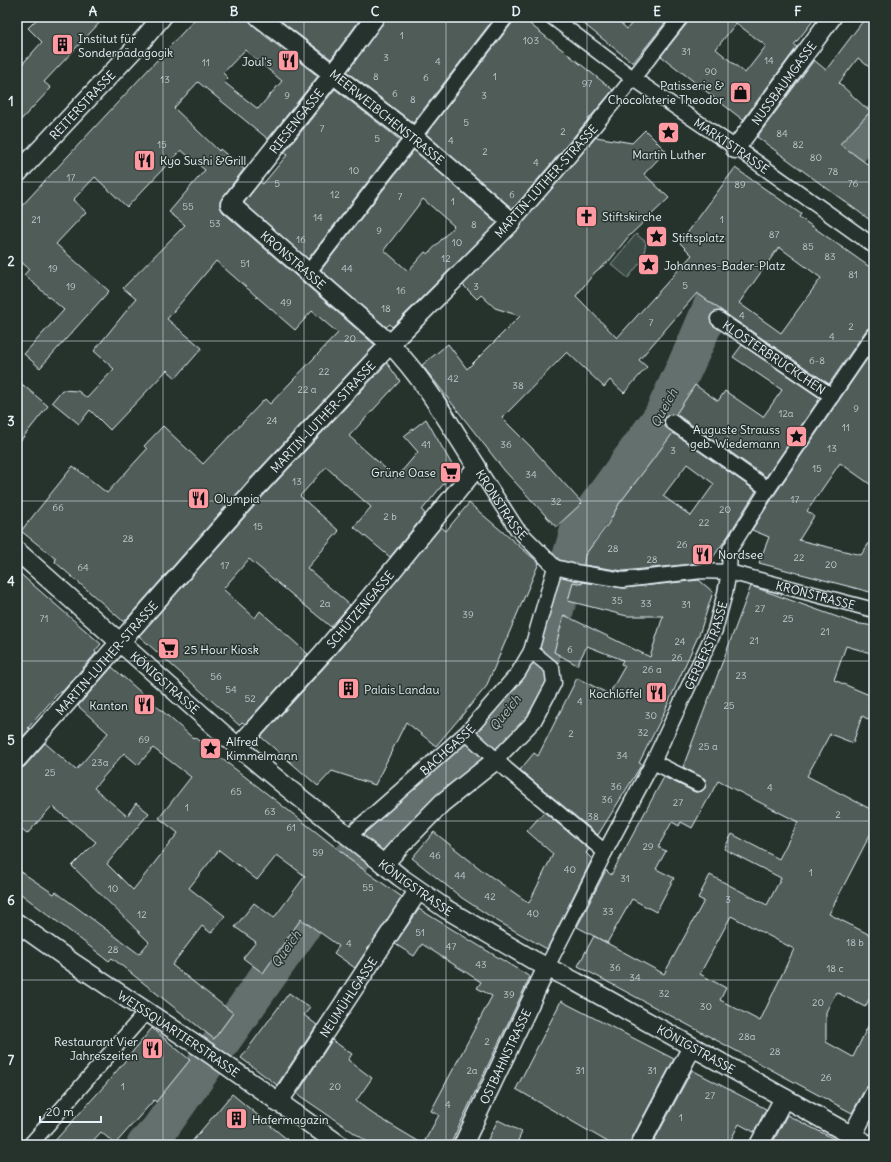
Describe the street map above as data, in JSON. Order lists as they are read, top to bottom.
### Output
{
  "streets": {
    "street": [
      "NUSSBAUMGASSE",
      "REITERSTRASSE",
      "MEERWEIBCHENSTRASSE",
      "RIESENGASSE",
      "MARKTSTRASSE",
      "MARTIN-LUTHER-STRASSE",
      "KRONSTRASSE",
      "KLOSTERBRÜCKCHEN",
      "SCHÜTZENGASSE",
      "GERBERSTRASSE",
      "KÖNIGSTRASSE",
      "BACHGASSE",
      "NEUMÜHLGASSE",
      "WEISSQUARTIERSTRASSE",
      "OSTBAHNSTRASSE"
    ]
  },
  "crossings": [
    ["NUSSBAUMGASSE", "MARKTSTRASSE"],
    ["MEERWEIBCHENSTRASSE", "RIESENGASSE"],
    ["MEERWEIBCHENSTRASSE", "MARTIN-LUTHER-STRASSE"],
    ["RIESENGASSE", "KRONSTRASSE"],
    ["MARKTSTRASSE", "MARTIN-LUTHER-STRASSE"],
    ["MARTIN-LUTHER-STRASSE", "KRONSTRASSE"],
    ["MARTIN-LUTHER-STRASSE", "KÖNIGSTRASSE"],
    ["KRONSTRASSE", "SCHÜTZENGASSE"],
    ["KRONSTRASSE", "GERBERSTRASSE"],
    ["KRONSTRASSE", "BACHGASSE"],
    ["KLOSTERBRÜCKCHEN", "GERBERSTRASSE"],
    ["SCHÜTZENGASSE", "KÖNIGSTRASSE"],
    ["GERBERSTRASSE", "KÖNIGSTRASSE"],
    ["GERBERSTRASSE", "BACHGASSE"],
    ["GERBERSTRASSE", "OSTBAHNSTRASSE"],
    ["KÖNIGSTRASSE", "BACHGASSE"],
    ["KÖNIGSTRASSE", "NEUMÜHLGASSE"],
    ["KÖNIGSTRASSE", "OSTBAHNSTRASSE"],
    ["NEUMÜHLGASSE", "WEISSQUARTIERSTRASSE"]
  ],
  "water": ["Queich"],
  "places": {
    "building": ["Institut für Sonderpädagogik", "Palais Landau", "Hafermagazin"],
    "restaurant": [
      "Joul's",
      "Kyo Sushi &Grill",
      "Olympia",
      "Nordsee",
      "Kochlöffel",
      "Kanton",
      "Restaurant Vier Jahreszeiten"
    ],
    "shop": ["Patisserie & Chocolaterie Theodor"],
    "place": [
      "Martin Luther",
      "Stiftsplatz",
      "Johannes-Bader-Platz",
      "Auguste Strauss geb. Wiedemann",
      "Alfred Kimmelmann"
    ],
    "church": ["Stiftskirche"],
    "supermarket": ["Grüne Oase", "25 Hour Kiosk"]
  },
  "house_numbers": [
    "1",
    "103",
    "31",
    "3",
    "14",
    "4",
    "11",
    "90",
    "8",
    "1",
    "6",
    "13",
    "97",
    "6",
    "9",
    "3",
    "8",
    "5",
    "7",
    "2",
    "84",
    "5",
    "4",
    "15",
    "82",
    "2",
    "80",
    "4",
    "10",
    "78",
    "17",
    "5",
    "76",
    "89",
    "12",
    "6",
    "7",
    "1",
    "55",
    "14",
    "21",
    "1",
    "53",
    "8",
    "9",
    "87",
    "16",
    "10",
    "85",
    "83",
    "12",
    "51",
    "19",
    "44",
    "81",
    "5",
    "19",
    "3",
    "16",
    "49",
    "18",
    "4",
    "7",
    "2",
    "4",
    "20",
    "6-8",
    "22",
    "42",
    "38",
    "22 a",
    "9",
    "12a",
    "24",
    "11",
    "41",
    "36",
    "13",
    "3",
    "15",
    "34",
    "13",
    "17",
    "32",
    "66",
    "20",
    "2 b",
    "22",
    "15",
    "28",
    "26",
    "28",
    "22",
    "28",
    "20",
    "17",
    "64",
    "35",
    "2a",
    "33",
    "31",
    "27",
    "39",
    "71",
    "25",
    "21",
    "21",
    "24",
    "6",
    "26",
    "26 a",
    "23",
    "56",
    "54",
    "52",
    "4",
    "25",
    "30",
    "32",
    "2",
    "69",
    "25 a",
    "34",
    "23a",
    "25",
    "36",
    "4",
    "65",
    "36",
    "27",
    "1",
    "63",
    "2",
    "38",
    "61",
    "29",
    "59",
    "46",
    "40",
    "1",
    "44",
    "31",
    "55",
    "10",
    "42",
    "3",
    "33",
    "40",
    "12",
    "51",
    "18 b",
    "4",
    "47",
    "28",
    "43",
    "36",
    "18 c",
    "34",
    "32",
    "39",
    "20",
    "30",
    "28a",
    "2",
    "28",
    "2a",
    "31",
    "31",
    "26",
    "1",
    "20",
    "27",
    "4",
    "1"
  ],
  "scale_bar": "20 m",
  "grid": {
    "columns": [
      "A",
      "B",
      "C",
      "D",
      "E",
      "F"
    ],
    "rows": [
      "1",
      "2",
      "3",
      "4",
      "5",
      "6",
      "7"
    ]
  }
}
